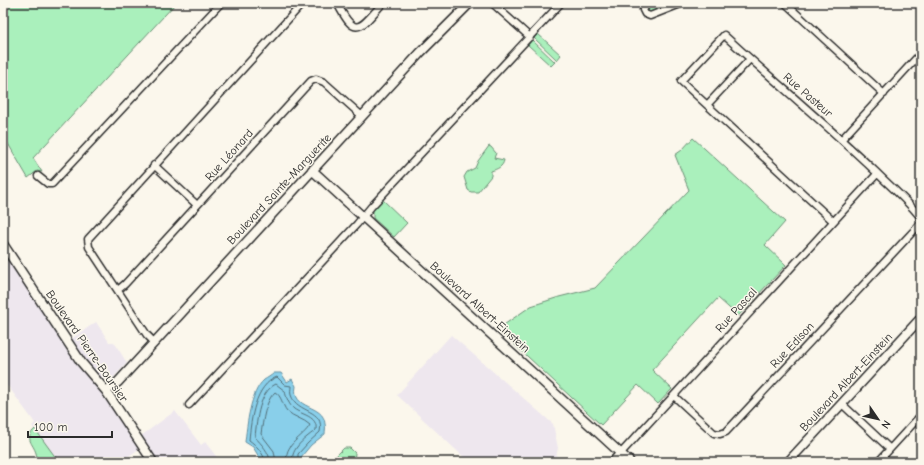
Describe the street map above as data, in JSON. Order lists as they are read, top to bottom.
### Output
{
  "streets": {
    "street": [
      "Rue Pasteur",
      "Rue Léonard",
      "Boulevard Sainte-Marguerite",
      "Boulevard Albert-Einstein",
      "Rue Pascal",
      "Rue Edison",
      "Boulevard Pierre-Boursier"
    ]
  },
  "crossings": [
    ["Rue Pasteur", "Rue Pascal"],
    ["Rue Léonard", "Boulevard Sainte-Marguerite"],
    ["Boulevard Sainte-Marguerite", "Boulevard Albert-Einstein"],
    ["Boulevard Sainte-Marguerite", "Boulevard Pierre-Boursier"],
    ["Boulevard Albert-Einstein", "Rue Pascal"],
    ["Rue Pascal", "Rue Edison"]
  ],
  "scale_bar": "100 m",
  "north": "bottom right"
}
